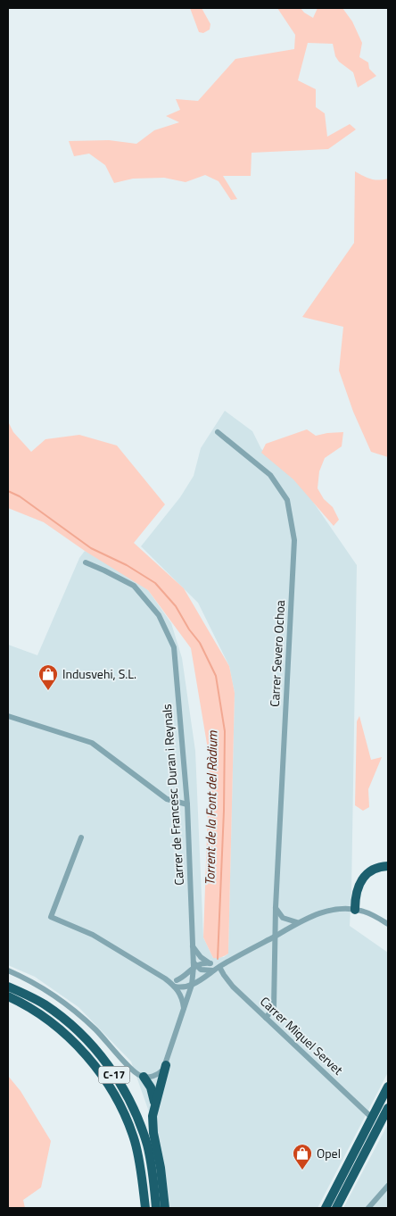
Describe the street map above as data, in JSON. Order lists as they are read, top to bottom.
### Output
{
  "streets": {
    "highway": ["C-17"],
    "street": ["Carrer Severo Ochoa", "Carrer de Francesc Duran i Reynals", "Carrer Miquel Servet"]
  },
  "crossings": [
    ["Carrer Severo Ochoa", "Carrer Miquel Servet"]
  ],
  "water": ["Torrent de la Font del Ràdium"],
  "places": {
    "shop": ["Indusvehi, S.L.", "Opel"]
  }
}
